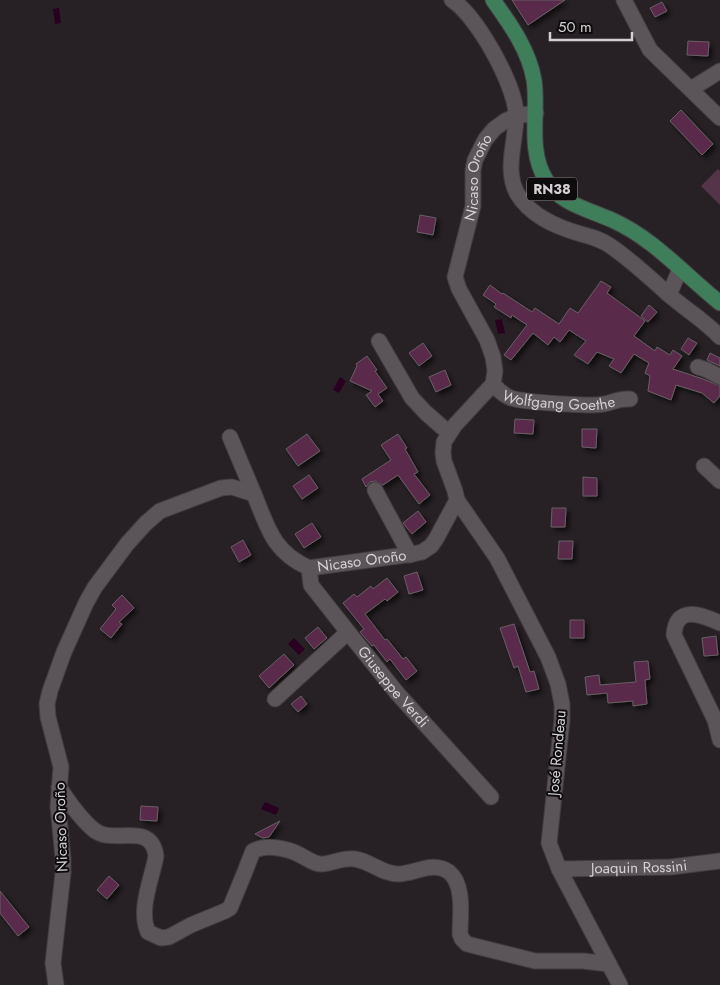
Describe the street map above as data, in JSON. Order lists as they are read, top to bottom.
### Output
{
  "streets": {
    "main road": ["RN38"],
    "street": [
      "Nicaso Oroño",
      "Wolfgang Goethe",
      "Giuseppe Verdi",
      "José Rondeau",
      "Joaquin Rossini"
    ]
  },
  "crossings": [
    ["Nicaso Oroño", "RN38"],
    ["Nicaso Oroño", "Wolfgang Goethe"],
    ["Nicaso Oroño", "Giuseppe Verdi"],
    ["Nicaso Oroño", "José Rondeau"],
    ["José Rondeau", "Joaquin Rossini"]
  ],
  "scale_bar": "50 m"
}
